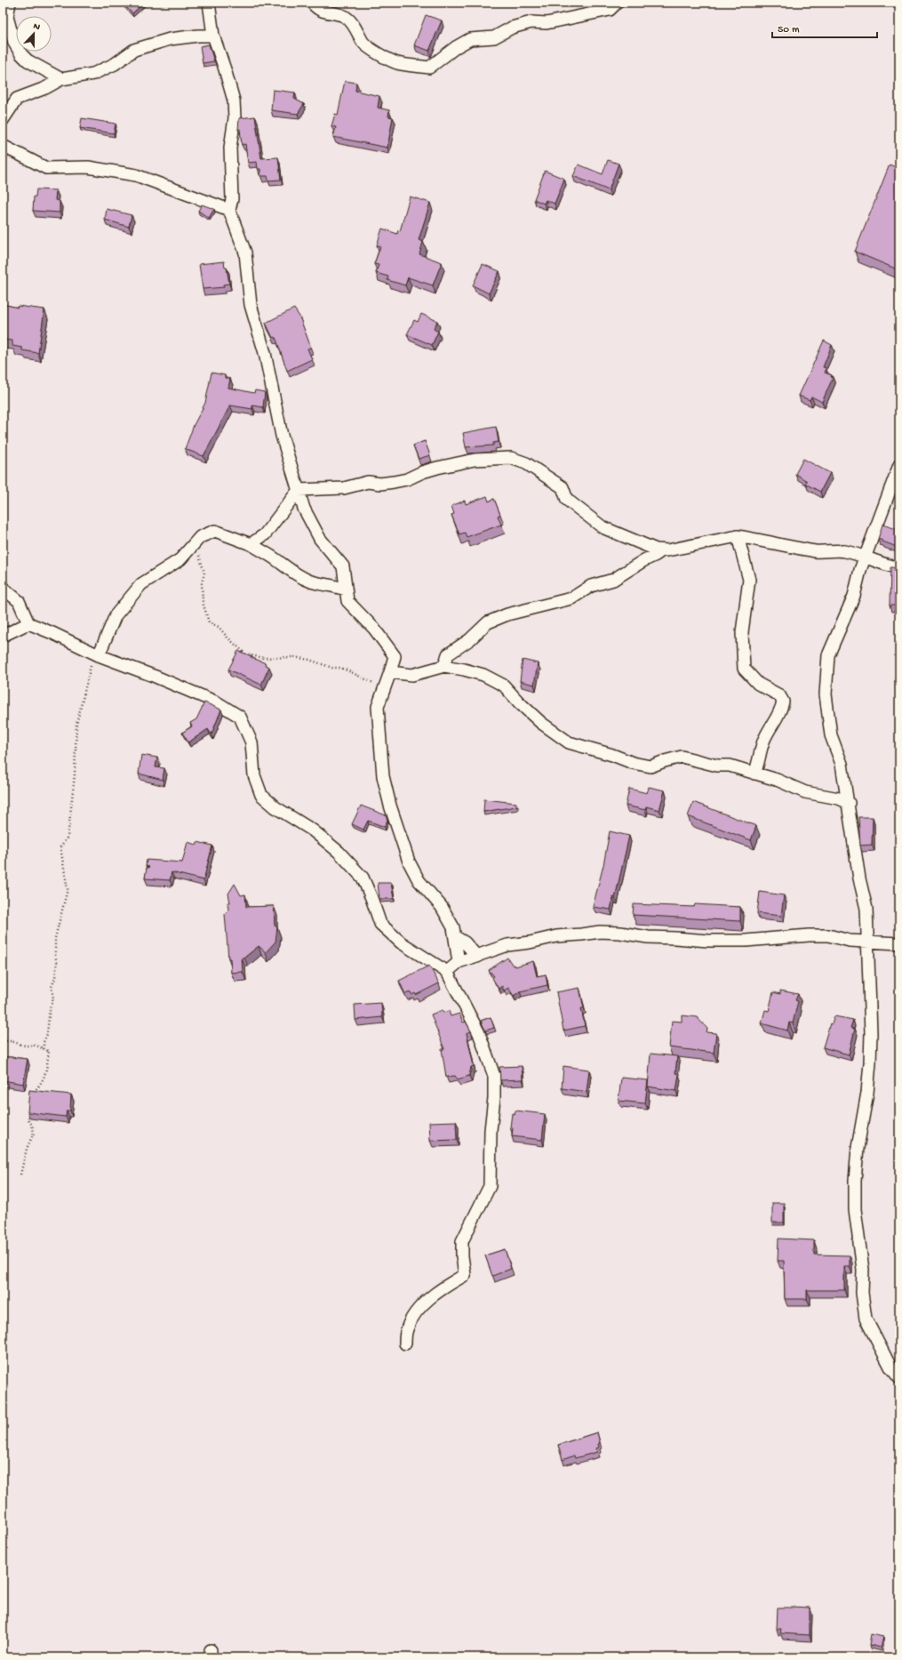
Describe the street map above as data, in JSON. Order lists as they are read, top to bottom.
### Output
{
  "scale_bar": "50 m",
  "north": "top"
}
